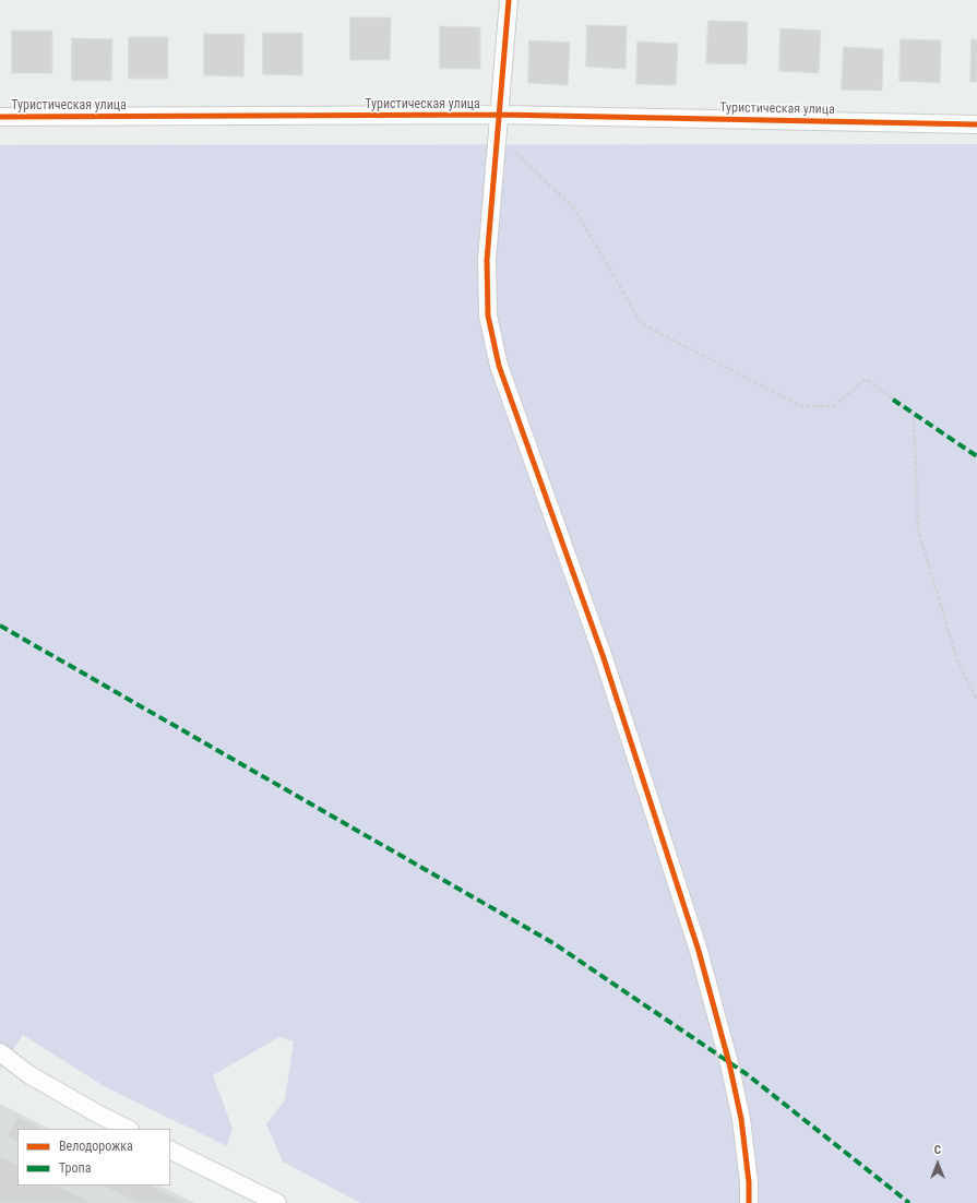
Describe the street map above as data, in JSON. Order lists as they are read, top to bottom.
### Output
{
  "streets": {
    "street": ["Туристическая улица"]
  },
  "legend": ["Велодорожка", "Тропа"],
  "north": "top"
}
